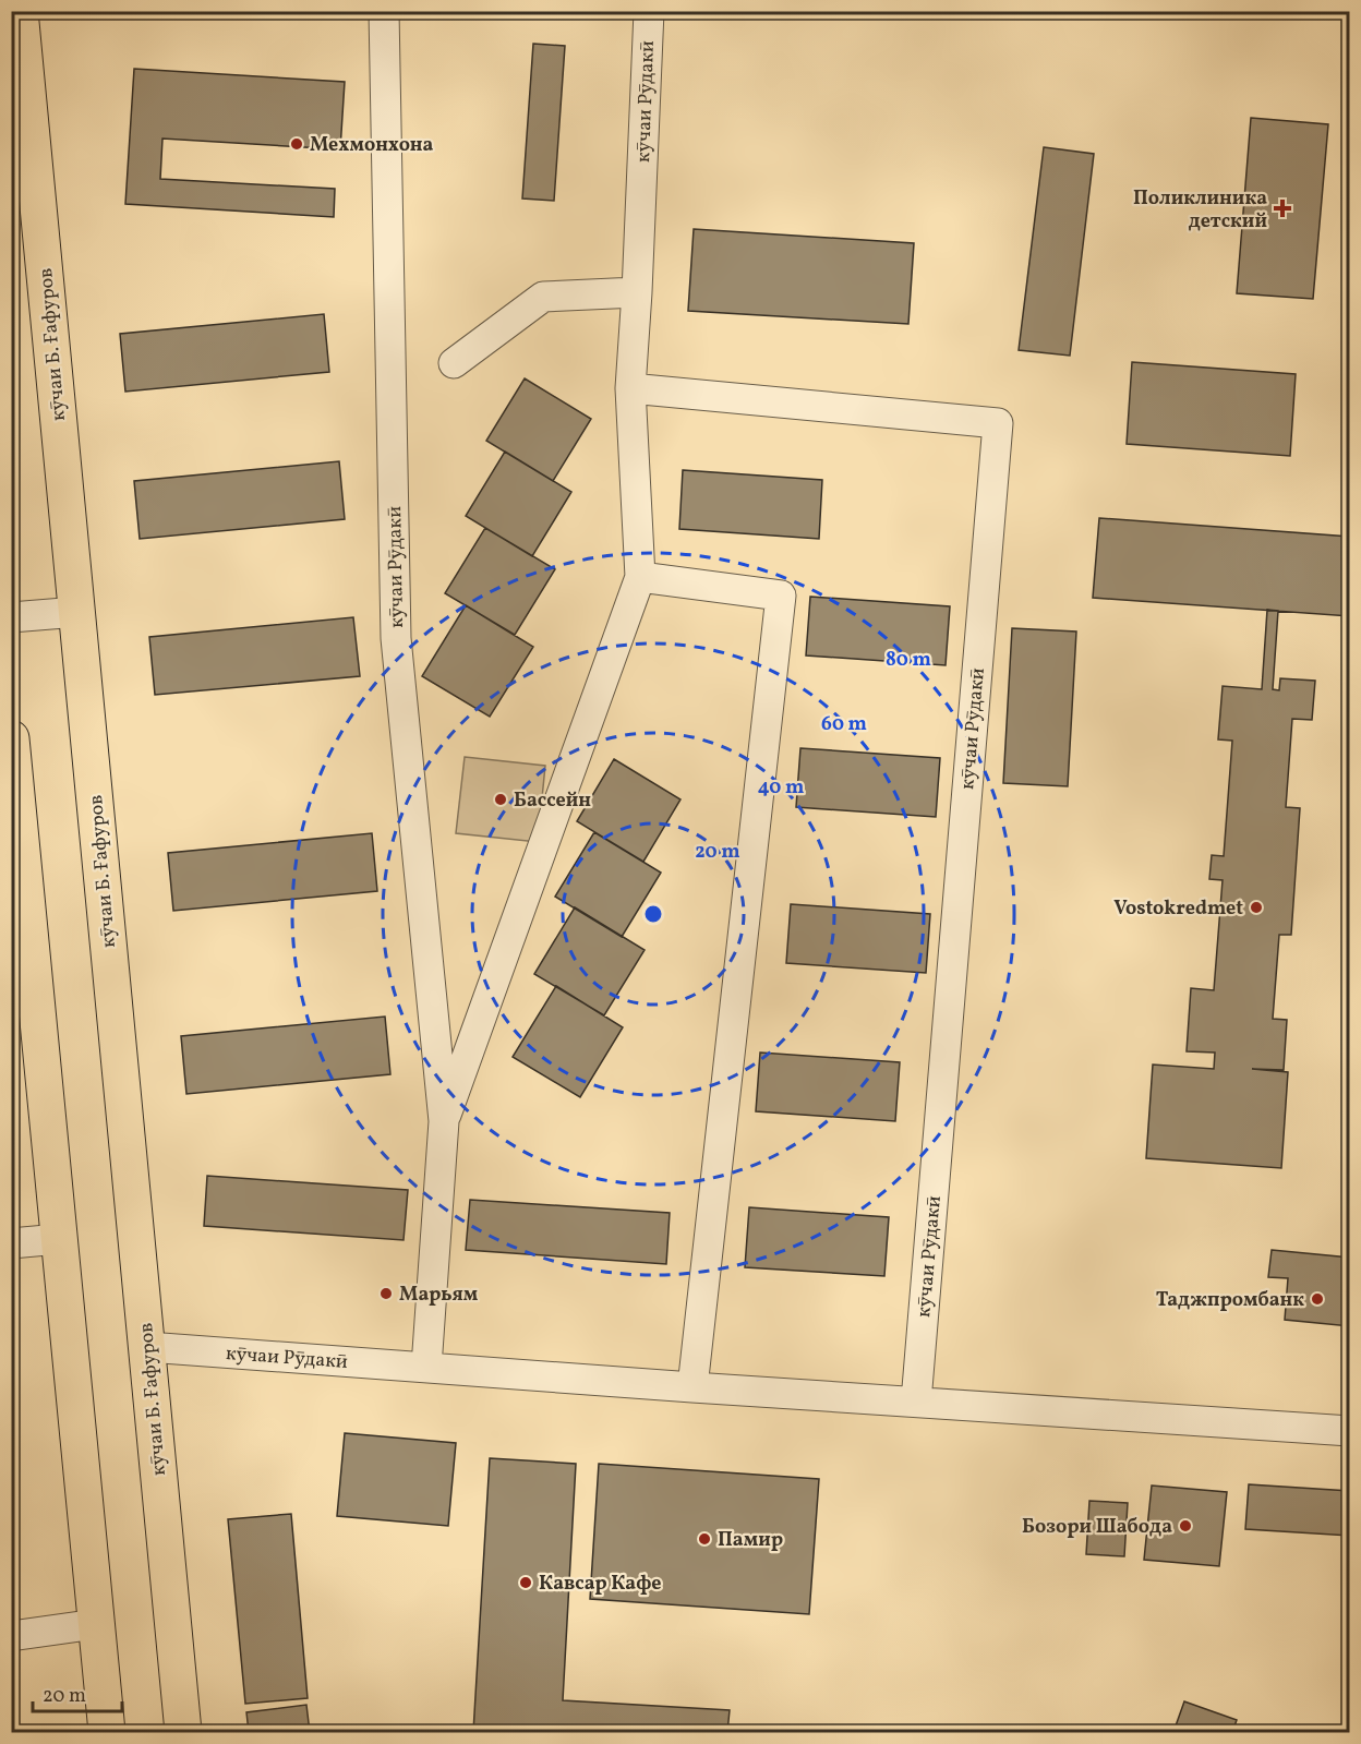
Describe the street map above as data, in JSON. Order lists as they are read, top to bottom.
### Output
{
  "streets": {
    "main road": ["кӯчаи Б. Ғафуров"],
    "street": ["кӯчаи Рӯдакӣ"]
  },
  "crossings": [
    ["кӯчаи Рӯдакӣ", "кӯчаи Б. Ғафуров"]
  ],
  "places": {
    "other": [
      "Мехмонхона",
      "Бассейн",
      "Vostokredmet",
      "Марьям",
      "Таджпромбанк",
      "Бозори Шабода",
      "Памир",
      "Кавсар Кафе"
    ],
    "health": ["Поликлиника детский"]
  },
  "scale_bar": "20 m",
  "rings": [
    "80 m",
    "60 m",
    "40 m",
    "20 m"
  ]
}
